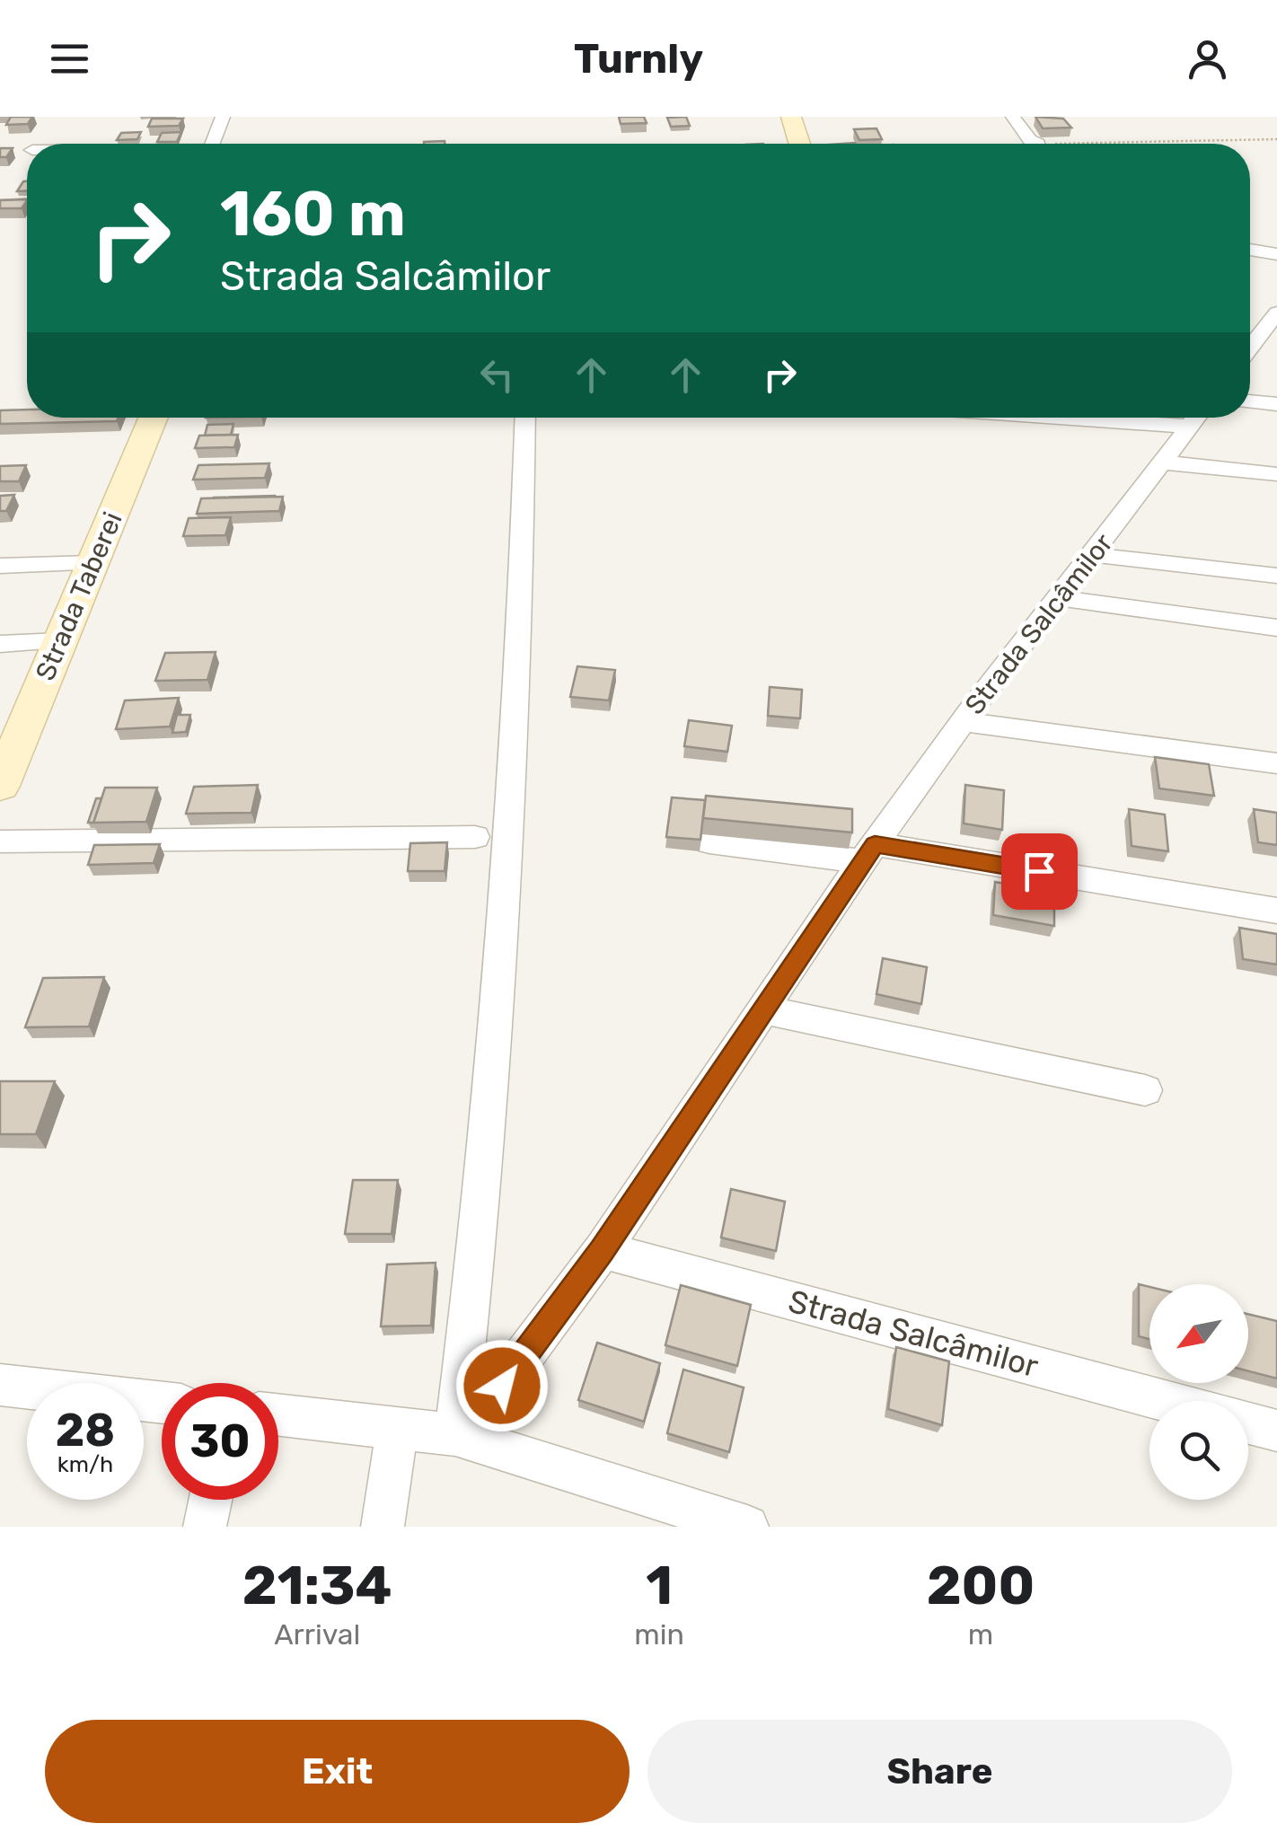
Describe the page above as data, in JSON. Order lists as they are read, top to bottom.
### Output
{
  "streets": {
    "street": ["Strada Taberei", "Strada Salcâmilor"]
  },
  "north": "bottom left",
  "page": {
    "header": "Turnly",
    "turn": ["160 m", "Strada Salcâmilor"],
    "speed": "28 km/h",
    "limit": "30",
    "eta": [
      "21:34",
      "Arrival",
      "1",
      "min",
      "200",
      "m"
    ],
    "buttons": ["Exit", "Share"]
  }
}
